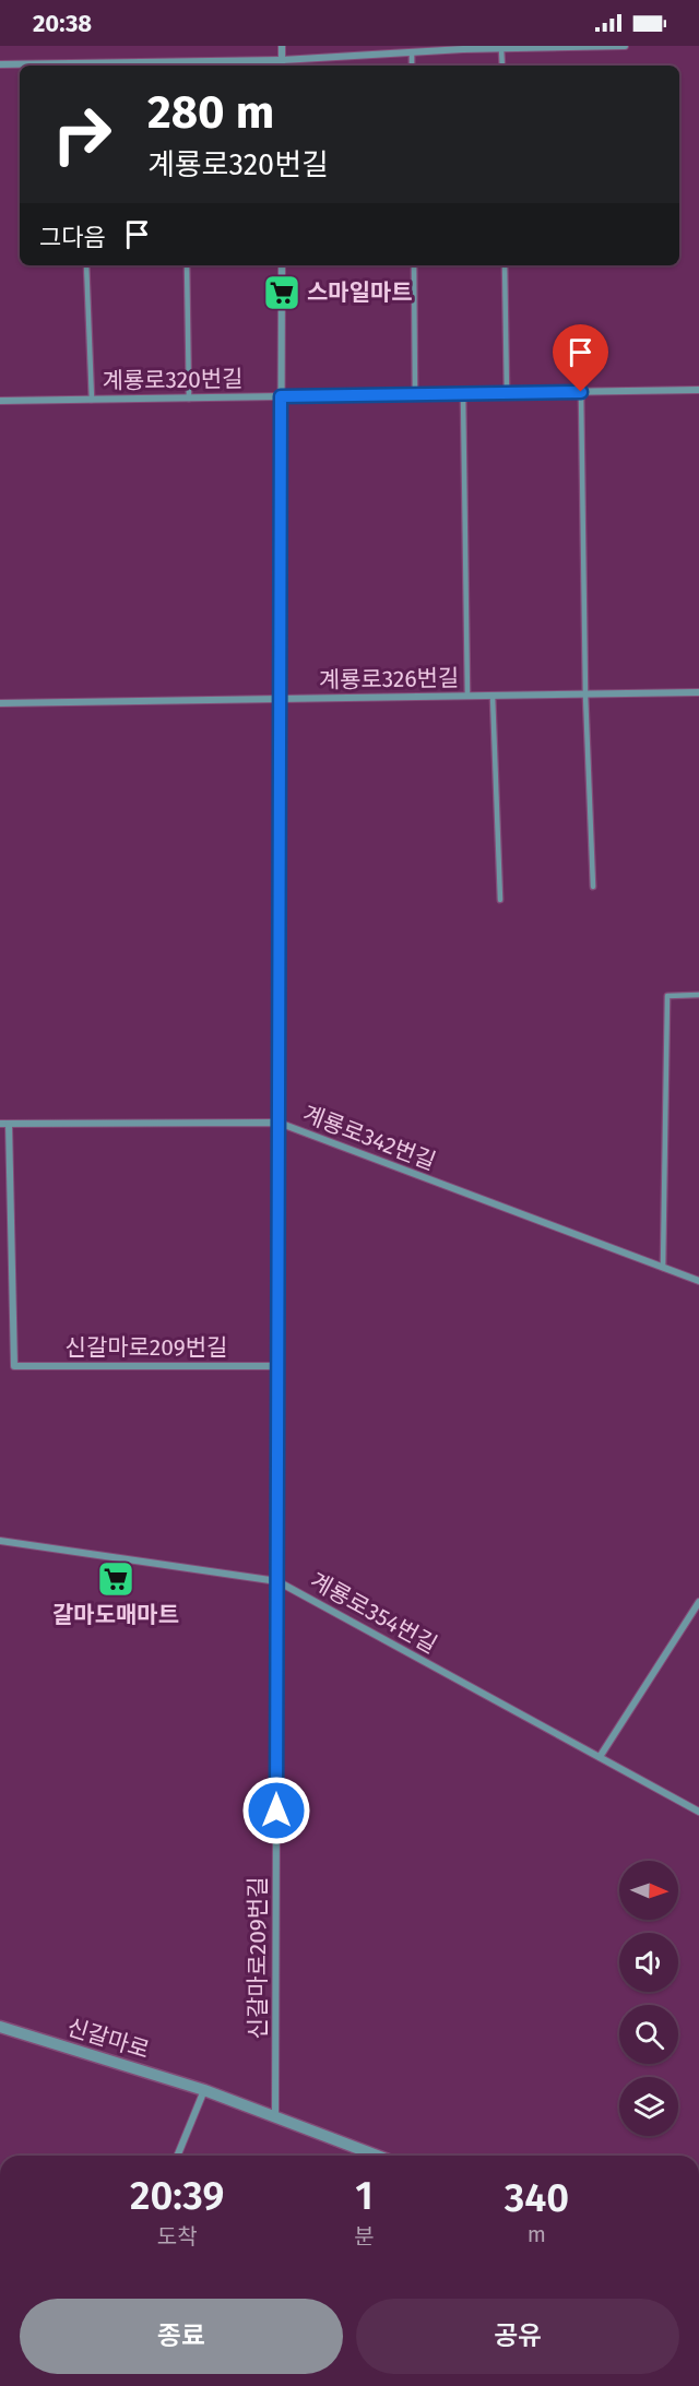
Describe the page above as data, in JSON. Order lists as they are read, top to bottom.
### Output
{
  "streets": {
    "street": [
      "계룡로320번길",
      "계룡로326번길",
      "계룡로342번길",
      "신갈마로209번길",
      "계룡로354번길",
      "신갈마로"
    ]
  },
  "crossings": [
    ["계룡로320번길", "신갈마로209번길"],
    ["계룡로326번길", "신갈마로209번길"],
    ["계룡로342번길", "신갈마로209번길"],
    ["신갈마로209번길", "계룡로354번길"],
    ["신갈마로209번길", "신갈마로"]
  ],
  "places": {
    "supermarket": ["스마일마트", "갈마도매마트"]
  },
  "north": "right",
  "page": {
    "status": "20:38",
    "turn": ["280 m", "계룡로320번길"],
    "then": "그다음",
    "eta": [
      "20:39",
      "도착",
      "1",
      "분",
      "340",
      "m"
    ],
    "buttons": ["종료", "공유"]
  }
}
